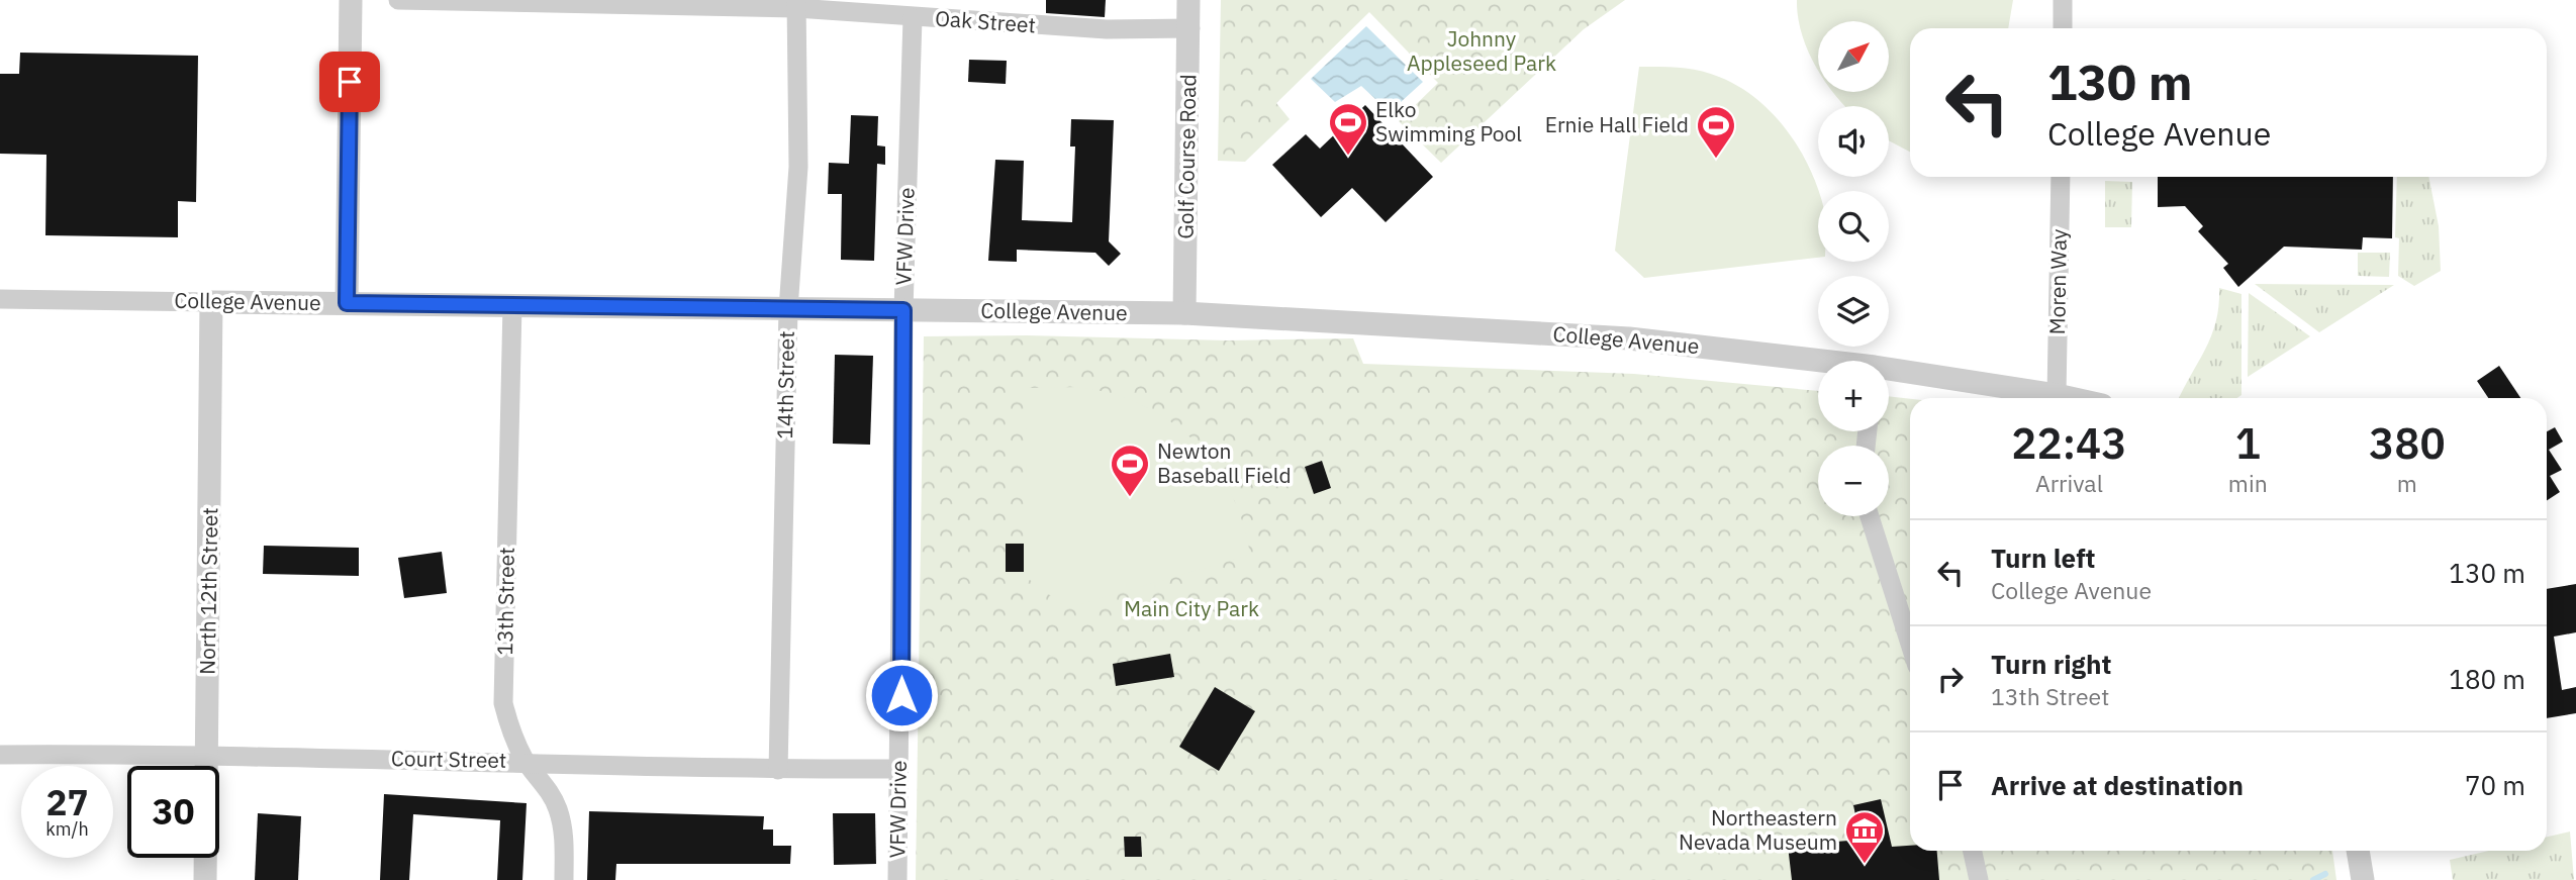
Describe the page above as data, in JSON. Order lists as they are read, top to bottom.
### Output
{
  "streets": {
    "street": [
      "Oak Street",
      "Golf Course Road",
      "VFW Drive",
      "Moren Way",
      "College Avenue",
      "14th Street",
      "North 12th Street",
      "13th Street",
      "Court Street"
    ]
  },
  "crossings": [
    ["Oak Street", "Golf Course Road"],
    ["Oak Street", "VFW Drive"],
    ["Oak Street", "14th Street"],
    ["Golf Course Road", "College Avenue"],
    ["VFW Drive", "College Avenue"],
    ["VFW Drive", "Court Street"],
    ["Moren Way", "College Avenue"],
    ["College Avenue", "14th Street"],
    ["College Avenue", "North 12th Street"],
    ["College Avenue", "13th Street"],
    ["14th Street", "Court Street"],
    ["North 12th Street", "Court Street"],
    ["13th Street", "Court Street"]
  ],
  "parks": ["Johnny Appleseed Park", "Main City Park"],
  "places": {
    "sports": ["Elko Swimming Pool", "Ernie Hall Field", "Newton Baseball Field"],
    "museum": ["Northeastern Nevada Museum"]
  },
  "north": "top right",
  "page": {
    "map_buttons": ["+", "−"],
    "turn": ["130 m", "College Avenue"],
    "eta": [
      "22:43",
      "Arrival",
      "1",
      "min",
      "380",
      "m"
    ],
    "list": [
      {
        "name": "Turn left",
        "note": "College Avenue",
        "value": "130 m"
      },
      {
        "name": "Turn right",
        "note": "13th Street",
        "value": "180 m"
      },
      {
        "name": "Arrive at destination",
        "value": "70 m"
      }
    ],
    "speed": "27 km/h",
    "limit": "30"
  }
}
